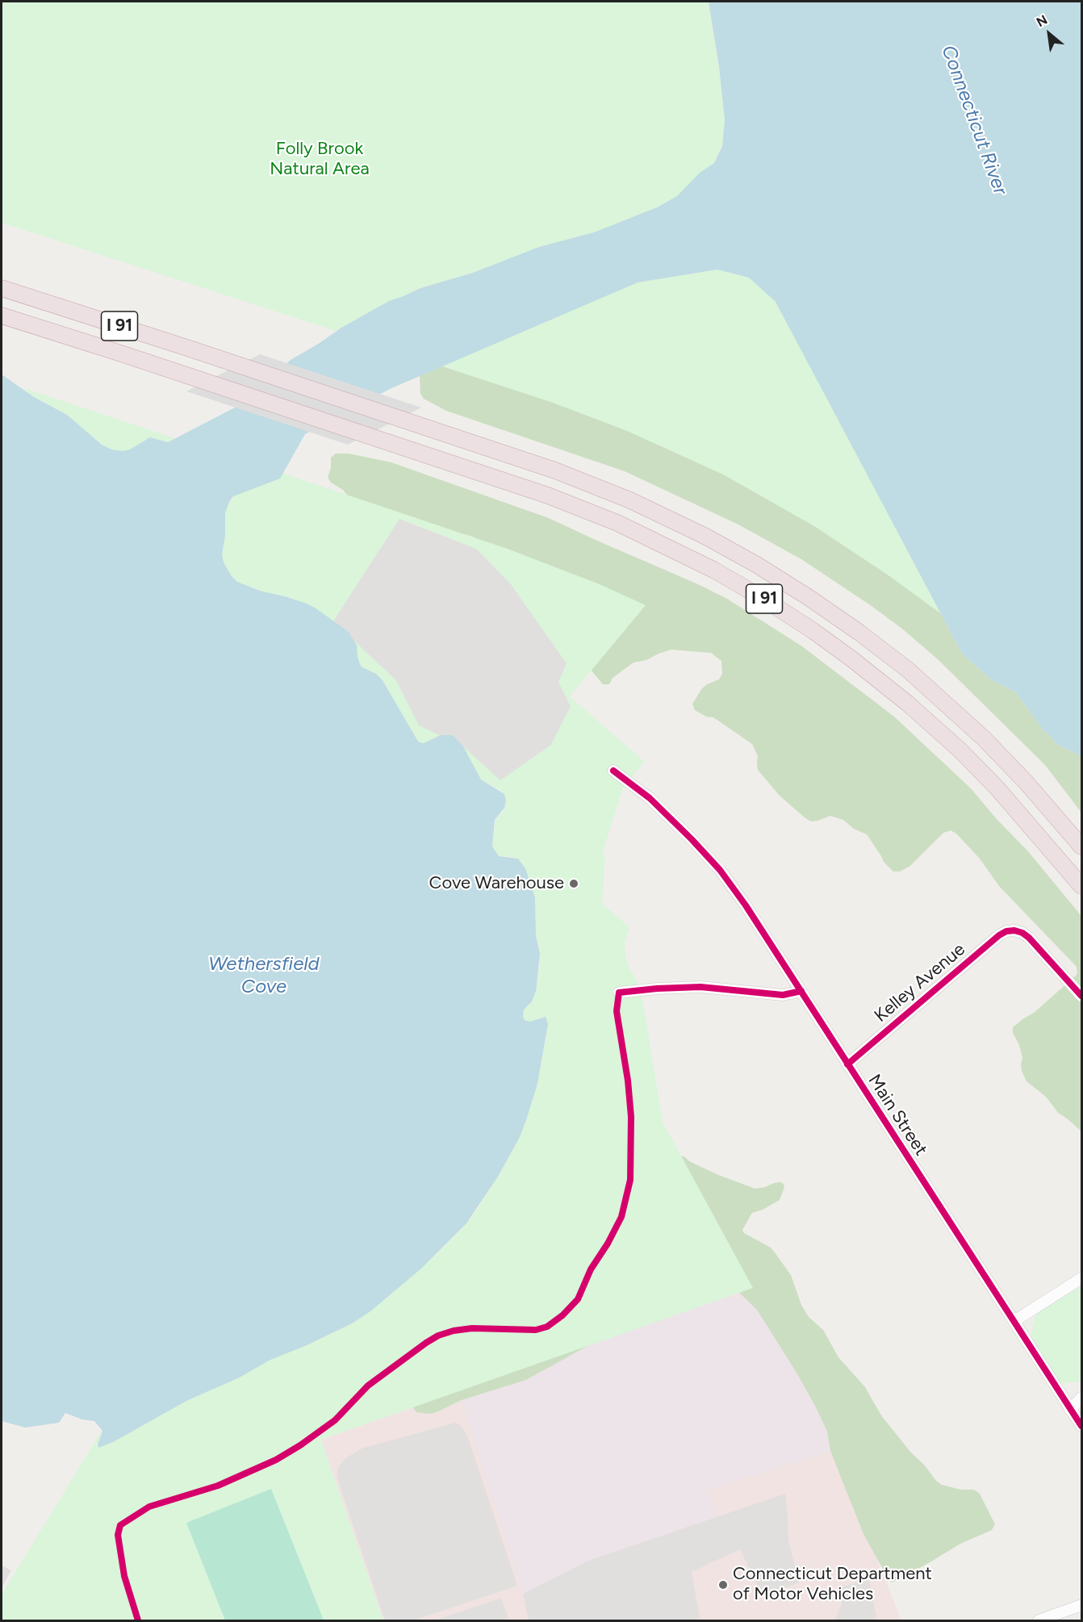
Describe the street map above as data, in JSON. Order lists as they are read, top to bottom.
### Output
{
  "streets": {
    "highway": ["I 91"],
    "street": ["Kelley Avenue", "Main Street"]
  },
  "crossings": [
    ["Kelley Avenue", "Main Street"]
  ],
  "water": ["Connecticut River", "Wethersfield Cove"],
  "parks": ["Folly Brook Natural Area"],
  "places": ["Cove Warehouse", "Connecticut Department of Motor Vehicles"],
  "north": "top left"
}
